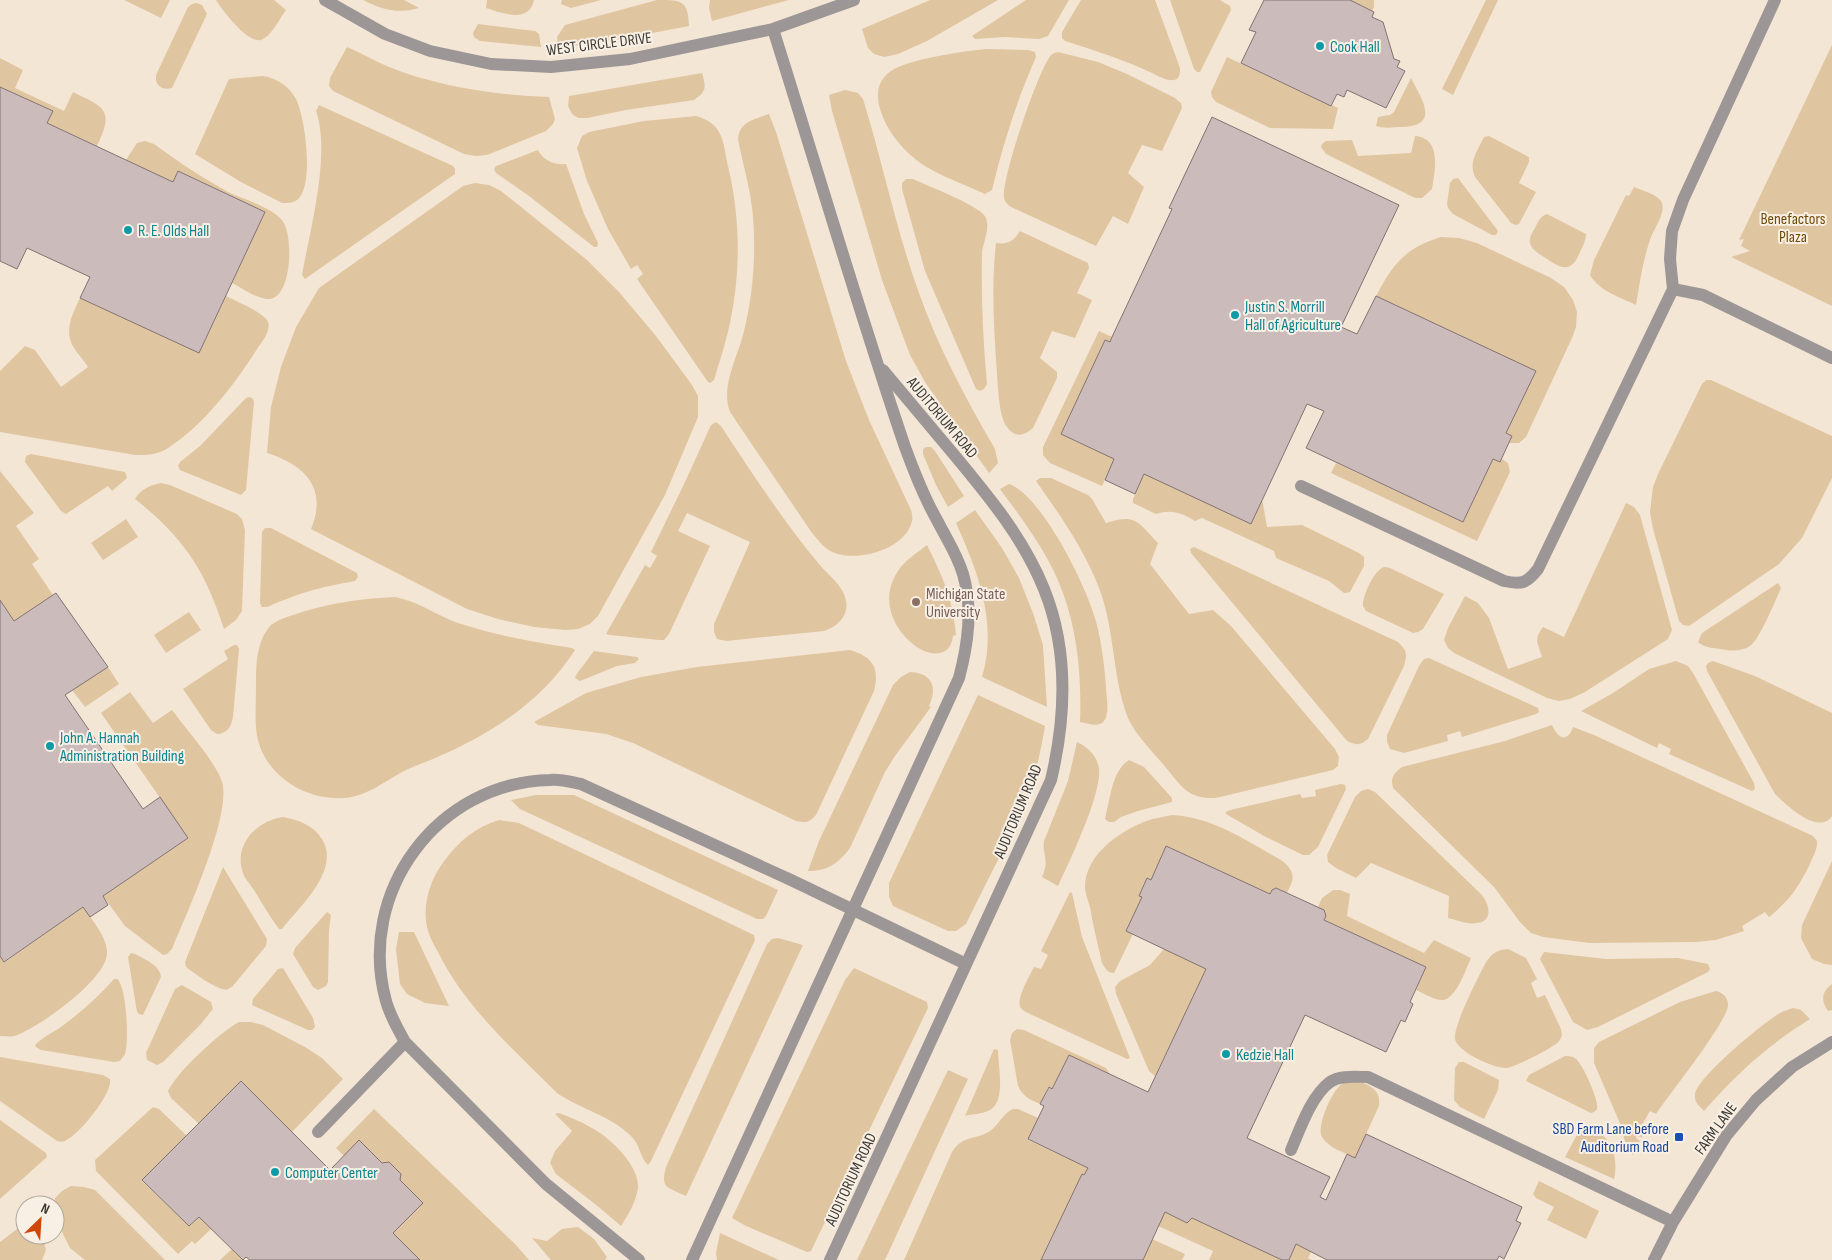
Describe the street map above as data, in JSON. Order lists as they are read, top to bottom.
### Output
{
  "streets": {
    "street": ["WEST CIRCLE DRIVE", "AUDITORIUM ROAD", "FARM LANE"]
  },
  "crossings": [
    ["WEST CIRCLE DRIVE", "AUDITORIUM ROAD"]
  ],
  "parks": ["Benefactors Plaza"],
  "places": {
    "other": [
      "Cook Hall",
      "R. E. Olds Hall",
      "Justin S. Morrill Hall of Agriculture",
      "Michigan State University",
      "John A. Hannah Administration Building",
      "Kedzie Hall",
      "Computer Center"
    ],
    "transit": ["SBD Farm Lane before Auditorium Road"]
  },
  "north": "top right"
}
